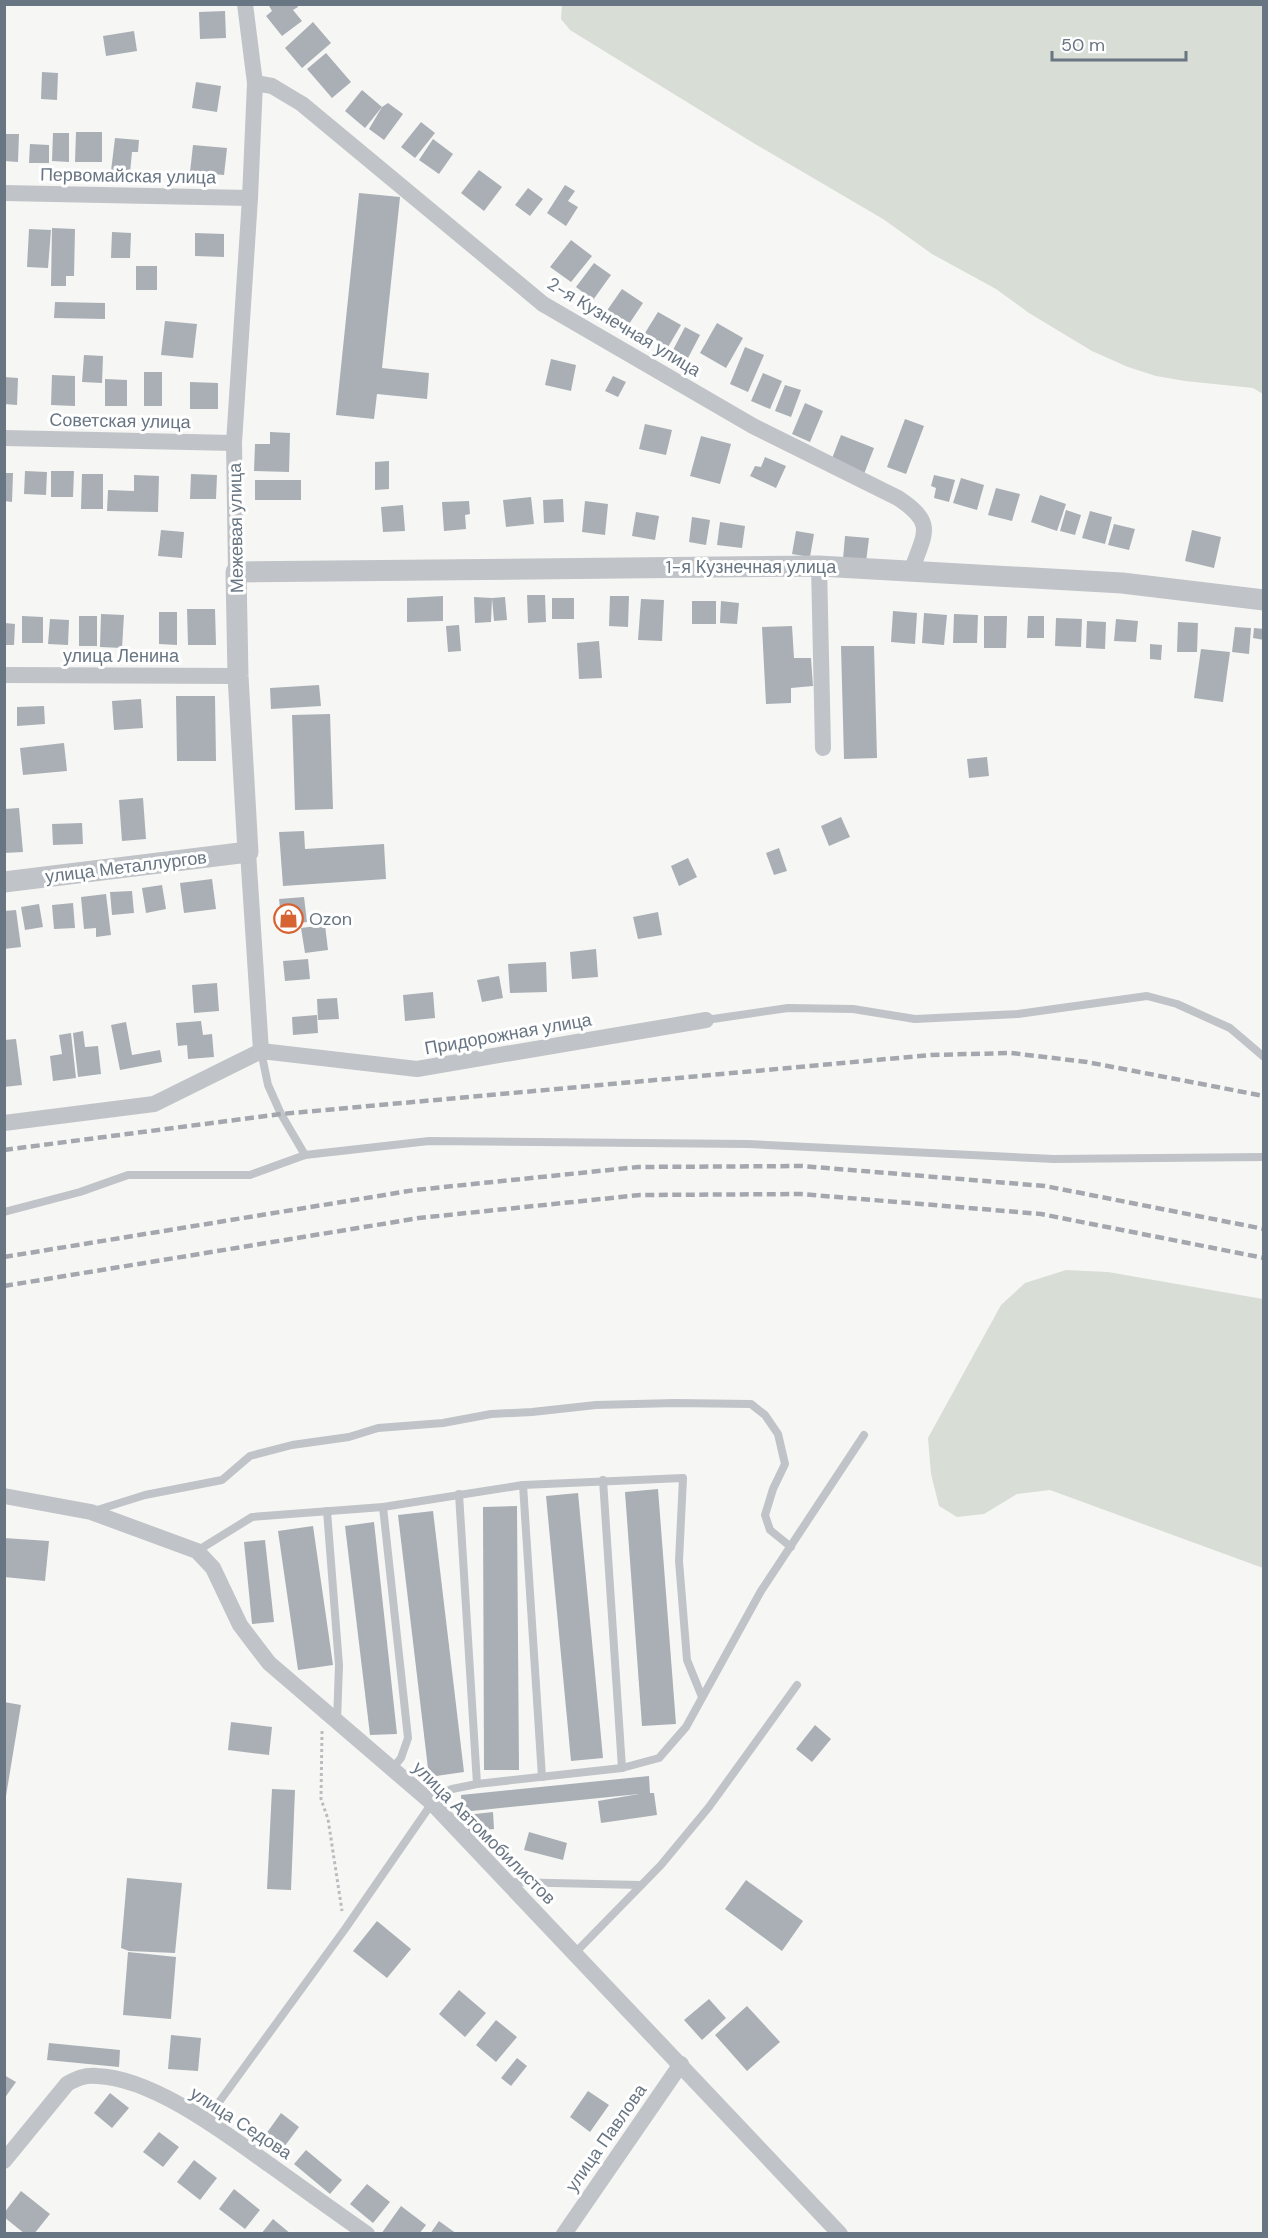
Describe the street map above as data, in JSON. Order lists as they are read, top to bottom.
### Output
{
  "streets": {
    "street": [
      "Первомайская улица",
      "2-я Кузнечная улица",
      "Советская улица",
      "Межевая улица",
      "1-я Кузнечная улица",
      "улица Ленина",
      "улица Металлургов",
      "Придорожная улица",
      "улица Автомобилистов",
      "улица Седова",
      "улица Павлова"
    ]
  },
  "crossings": [
    ["Первомайская улица", "Межевая улица"],
    ["2-я Кузнечная улица", "Межевая улица"],
    ["2-я Кузнечная улица", "1-я Кузнечная улица"],
    ["Советская улица", "Межевая улица"],
    ["Межевая улица", "1-я Кузнечная улица"],
    ["Межевая улица", "улица Ленина"],
    ["Межевая улица", "улица Металлургов"],
    ["Межевая улица", "Придорожная улица"],
    ["улица Автомобилистов", "улица Павлова"]
  ],
  "places": {
    "shop": ["Ozon"]
  },
  "scale_bar": "50 m"
}
